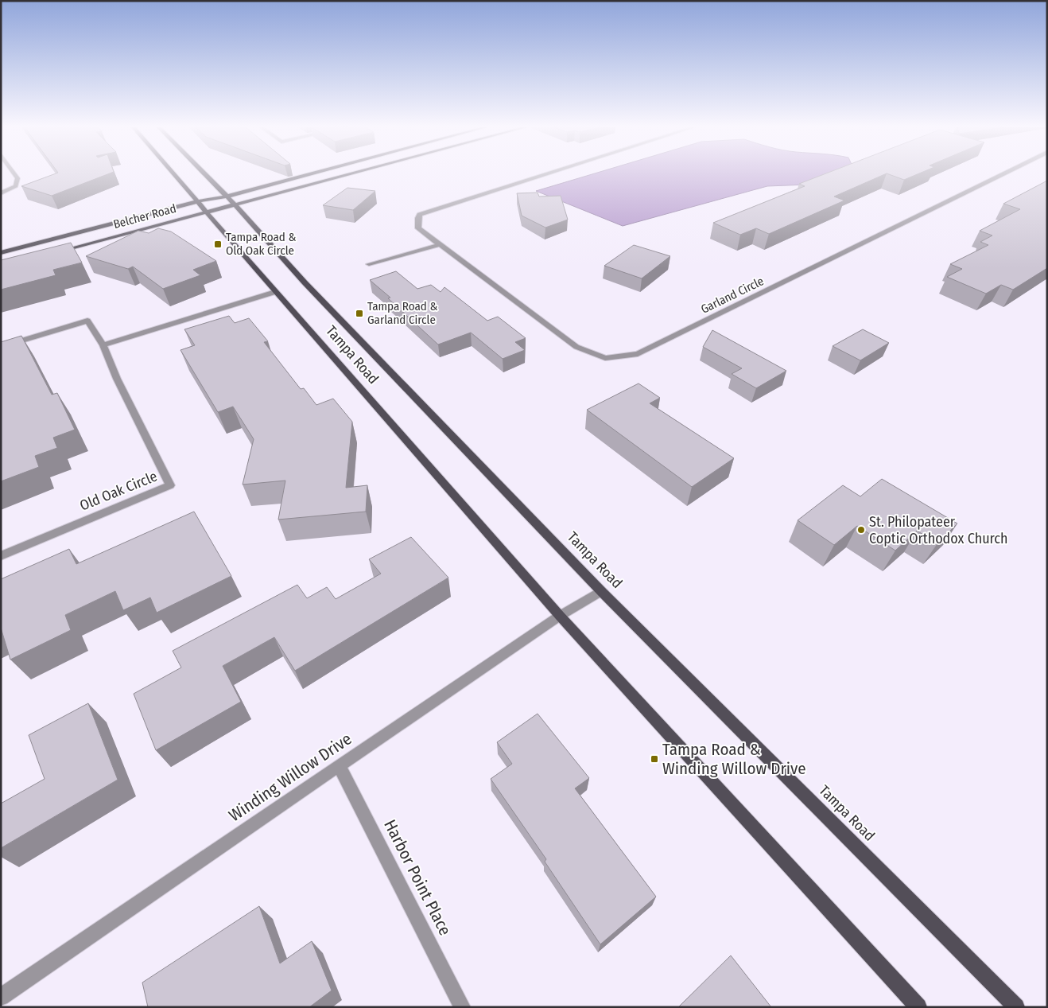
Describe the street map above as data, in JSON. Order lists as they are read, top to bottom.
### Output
{
  "streets": {
    "main road": ["Belcher Road", "Tampa Road"],
    "street": [
      "Garland Circle",
      "Old Oak Circle",
      "Winding Willow Drive",
      "Harbor Point Place"
    ]
  },
  "crossings": [
    ["Belcher Road", "Tampa Road"],
    ["Tampa Road", "Winding Willow Drive"],
    ["Winding Willow Drive", "Harbor Point Place"]
  ],
  "places": {
    "transit": ["Tampa Road & Old Oak Circle", "Tampa Road & Garland Circle", "Tampa Road & Winding Willow Drive"],
    "other": ["St. Philopateer Coptic Orthodox Church"]
  }
}
